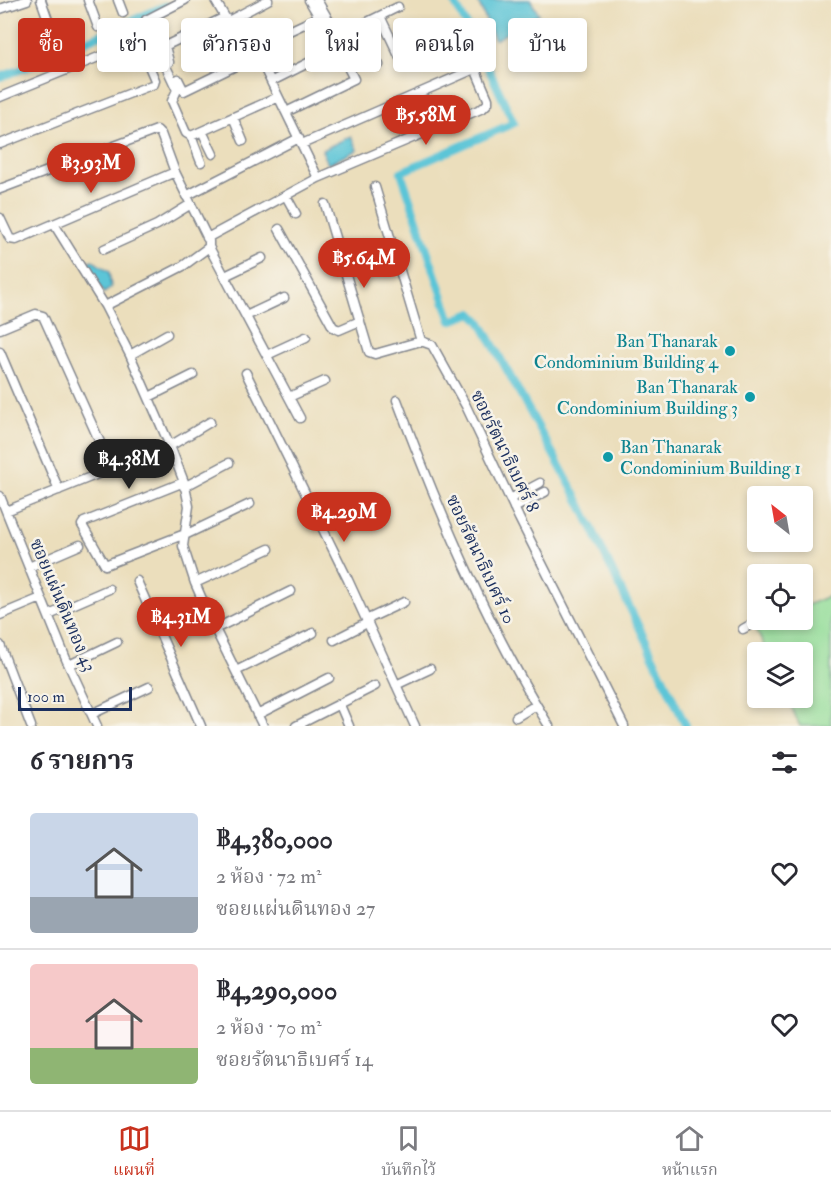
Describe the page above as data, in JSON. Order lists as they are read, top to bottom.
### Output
{
  "streets": {
    "street": ["ซอยรัตนาธิเบศร์ 8", "ซอยรัตนาธิเบศร์ 10", "ซอยแผ่นดินทอง 43"]
  },
  "places": ["Ban Thanarak Condominium Building 4", "Ban Thanarak Condominium Building 3", "Ban Thanarak Condominium Building 1"],
  "scale_bar": "100 m",
  "north": "top left",
  "page": {
    "chip": [
      "ซื้อ",
      "เช่า",
      "ตัวกรอง",
      "ใหม่",
      "คอนโด",
      "บ้าน"
    ],
    "price": [
      "฿5.58M",
      "฿3.93M",
      "฿5.64M",
      "฿4.38M",
      "฿4.29M",
      "฿4.31M"
    ],
    "scale": "100 m",
    "heading": "6 รายการ",
    "list": [
      {
        "name": "฿4,380,000",
        "note": "2 ห้อง · 72 m² · ซอยแผ่นดินทอง 27"
      },
      {
        "name": "฿4,290,000",
        "note": "2 ห้อง · 70 m² · ซอยรัตนาธิเบศร์ 14"
      }
    ],
    "tabs": ["แผนที่", "บันทึกไว้", "หน้าแรก"]
  }
}
